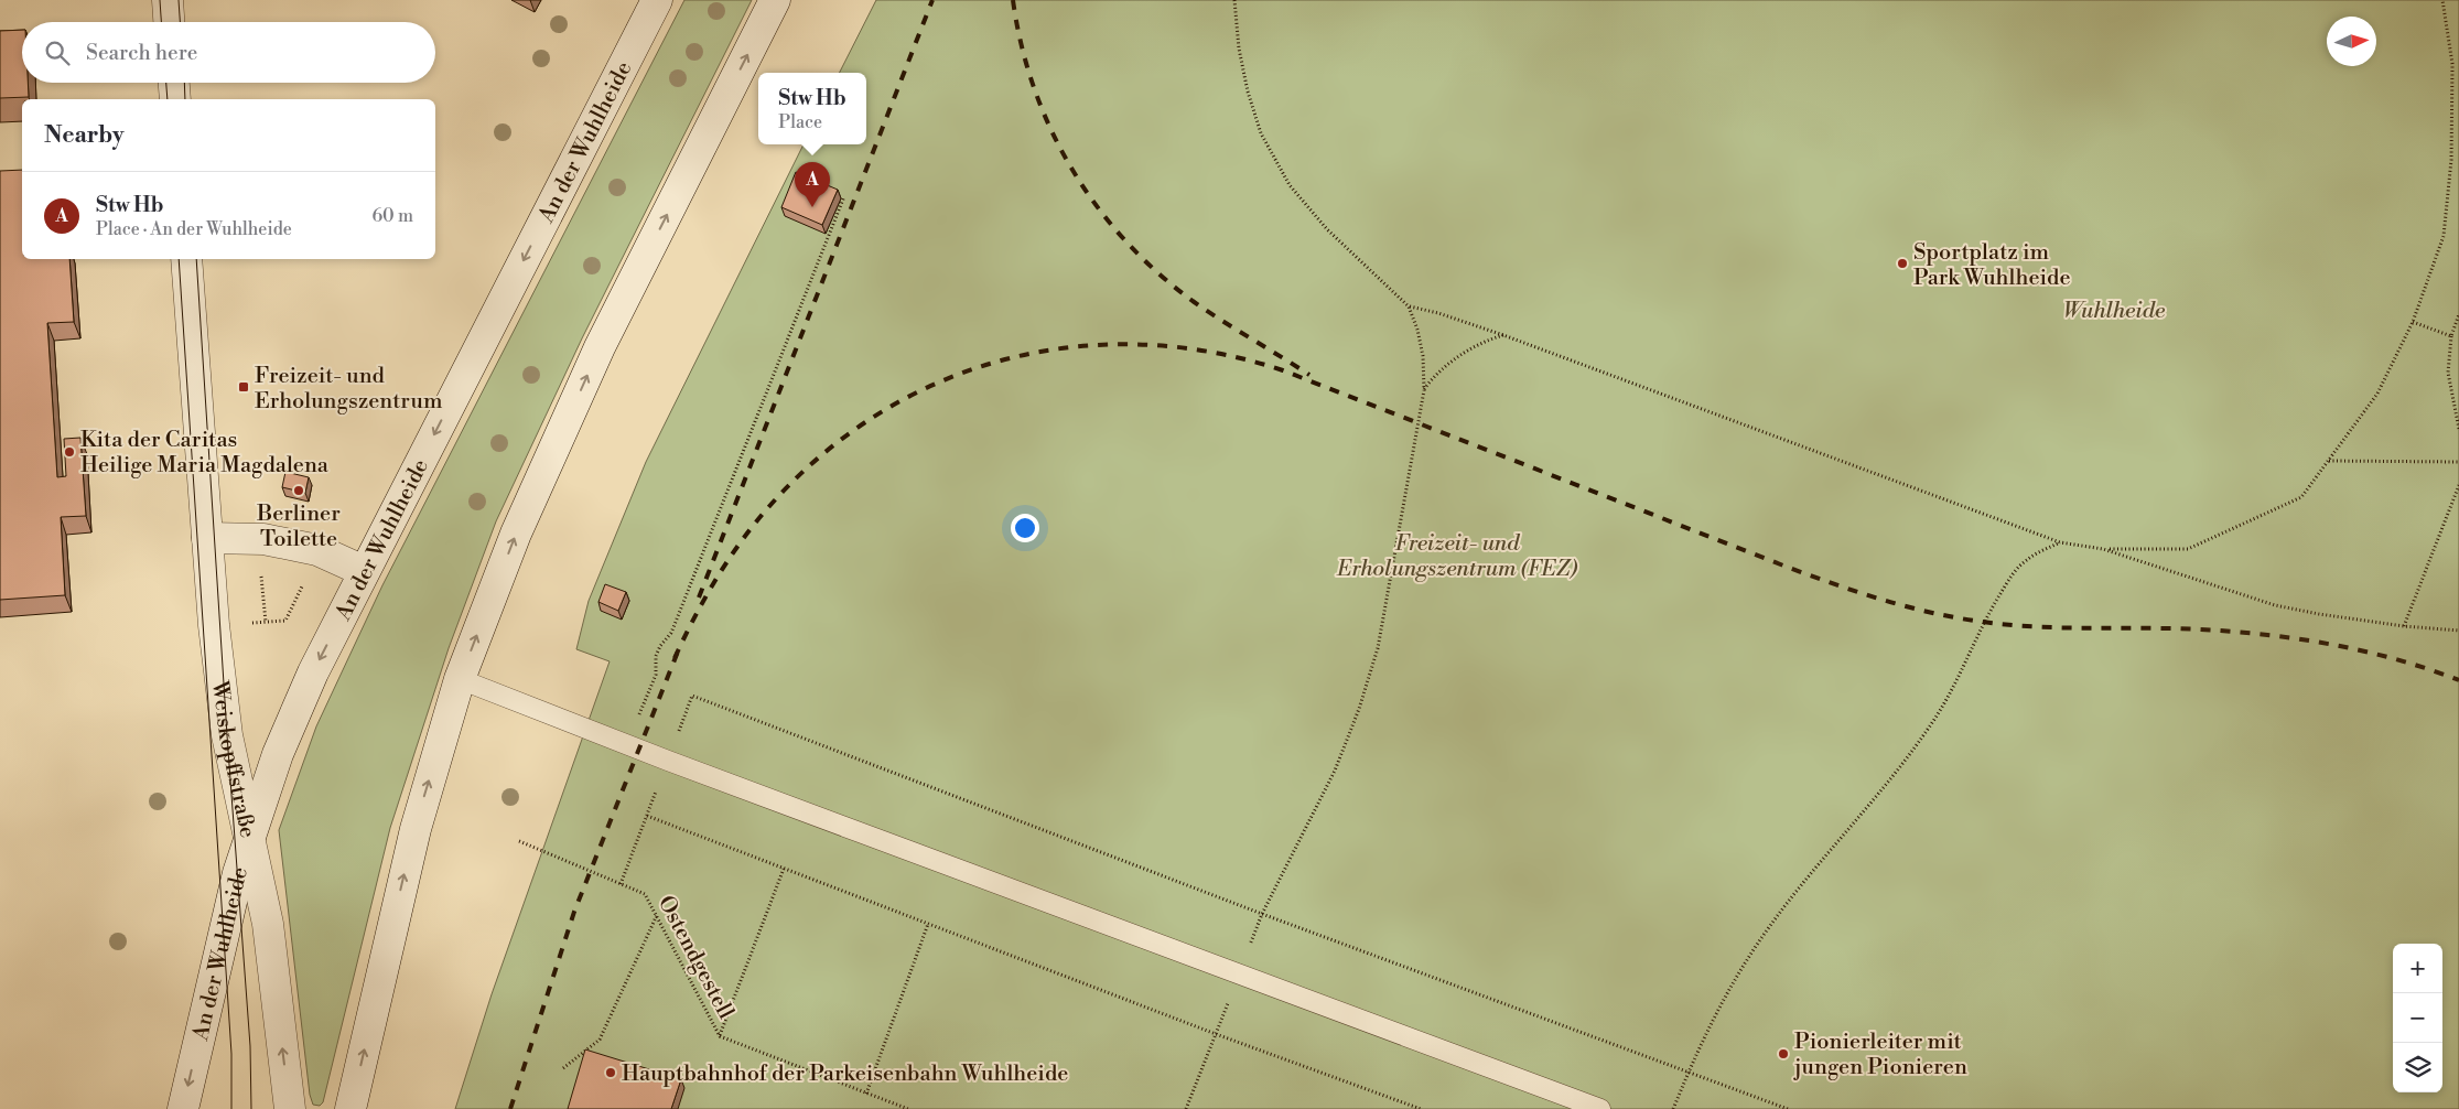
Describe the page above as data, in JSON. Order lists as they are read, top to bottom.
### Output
{
  "streets": {
    "main road": ["An der Wuhlheide", "Weiskopffstraße"],
    "path": ["Ostendgestell"]
  },
  "crossings": [
    ["An der Wuhlheide", "Weiskopffstraße"]
  ],
  "parks": ["Wuhlheide", "Freizeit- und Erholungszentrum (FEZ)"],
  "places": {
    "other": [
      "Sportplatz im Park Wuhlheide",
      "Kita der Caritas Heilige Maria Magdalena",
      "Berliner Toilette",
      "Pionierleiter mit jungen Pionieren",
      "Hauptbahnhof der Parkeisenbahn Wuhlheide"
    ],
    "transit": ["Freizeit- und Erholungszentrum"]
  },
  "north": "right",
  "page": {
    "search": "Search here",
    "popup": ["Stw Hb", "Place"],
    "heading": "Nearby",
    "pins": "A",
    "list": [
      {
        "mark": "A",
        "name": "Stw Hb",
        "note": "Place · An der Wuhlheide",
        "value": "60 m"
      }
    ],
    "map_buttons": ["+", "−"]
  }
}
